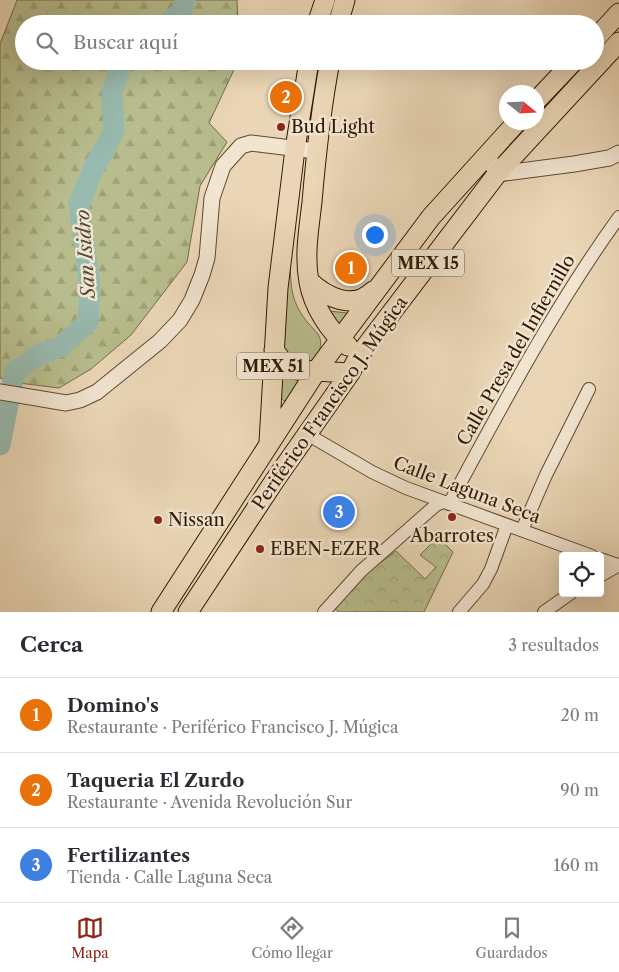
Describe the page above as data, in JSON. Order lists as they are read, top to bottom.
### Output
{
  "streets": {
    "main road": ["MEX 15", "MEX 51", "Periférico Francisco J. Múgica"],
    "street": ["Calle Presa del Infiernillo", "Calle Laguna Seca"]
  },
  "crossings": [
    ["Calle Presa del Infiernillo", "Calle Laguna Seca"],
    ["MEX 51", "Periférico Francisco J. Múgica"],
    ["Periférico Francisco J. Múgica", "Calle Laguna Seca"]
  ],
  "water": ["San Isidro"],
  "places": [
    "Bud Light",
    "Abarrotes",
    "Nissan",
    "EBEN-EZER"
  ],
  "north": "right",
  "page": {
    "search": "Buscar aquí",
    "pins": ["2", "1", "3"],
    "heading": ["Cerca", "3 resultados"],
    "list": [
      {
        "mark": "1",
        "name": "Domino's",
        "note": "Restaurante · Periférico Francisco J. Múgica",
        "value": "20 m"
      },
      {
        "mark": "2",
        "name": "Taqueria El Zurdo",
        "note": "Restaurante · Avenida Revolución Sur",
        "value": "90 m"
      },
      {
        "mark": "3",
        "name": "Fertilizantes",
        "note": "Tienda · Calle Laguna Seca",
        "value": "160 m"
      }
    ],
    "nav": ["Mapa", "Cómo llegar", "Guardados"]
  }
}
